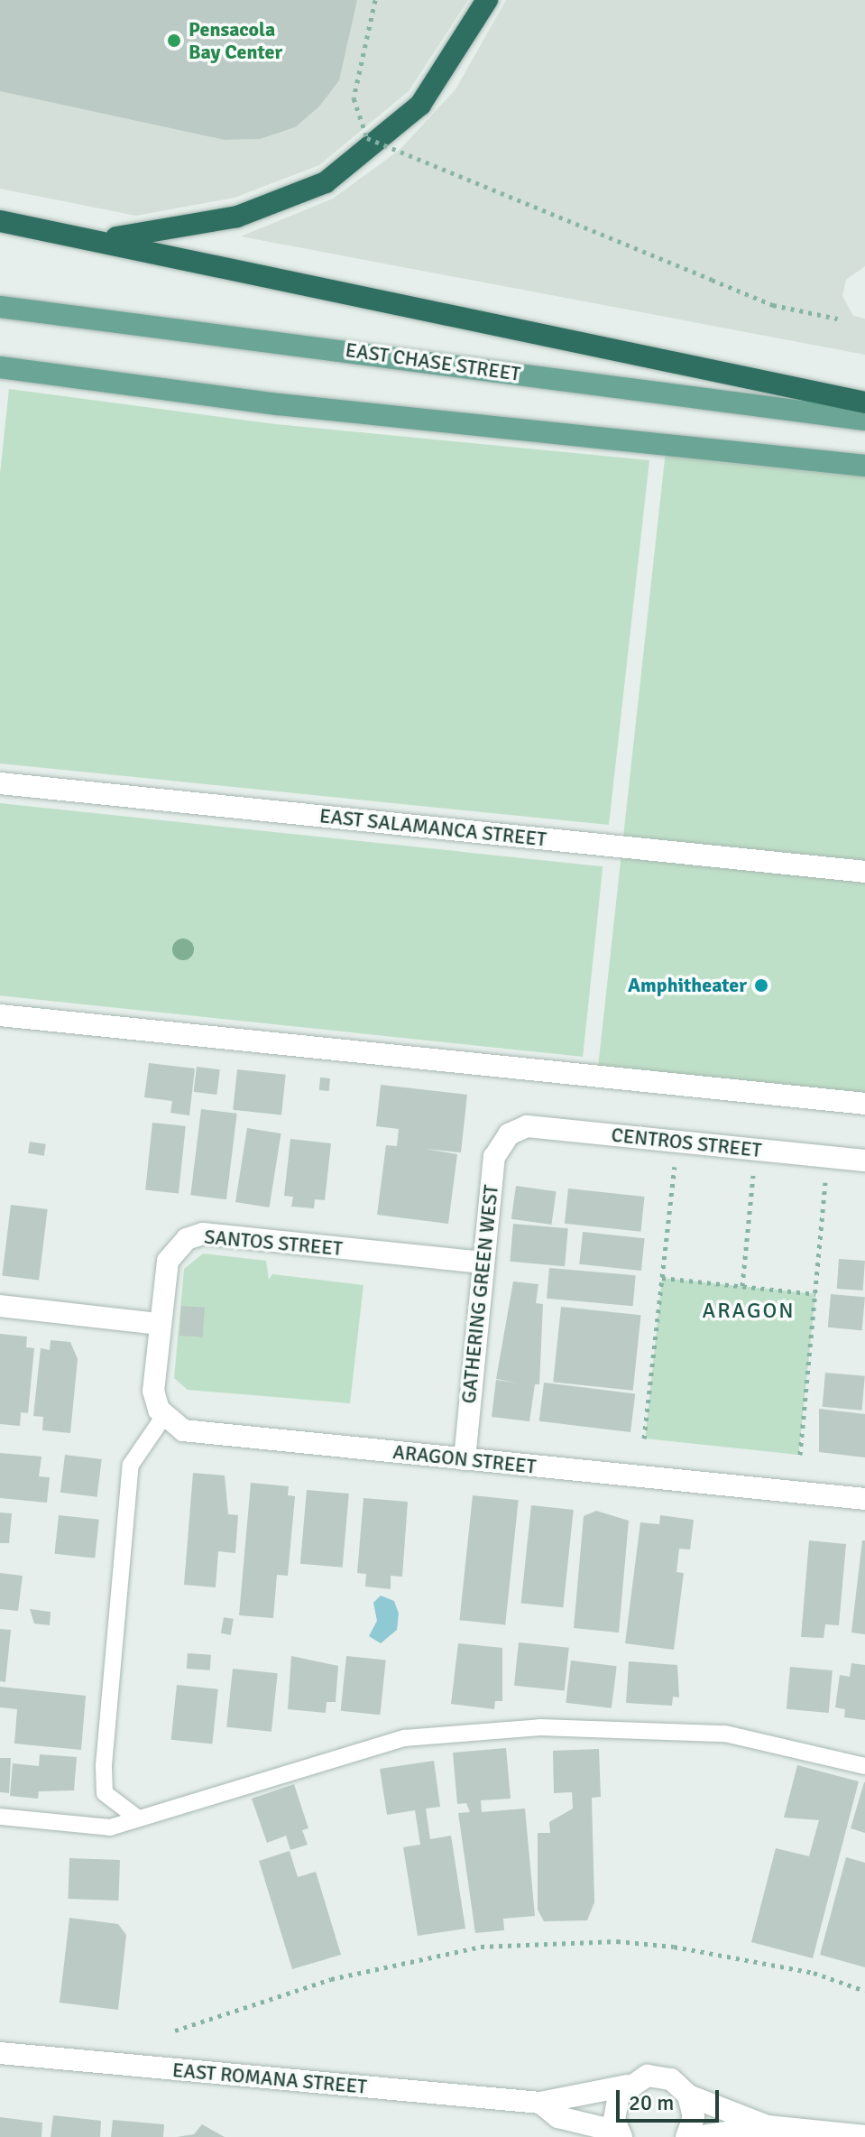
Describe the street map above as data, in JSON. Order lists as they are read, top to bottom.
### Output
{
  "streets": {
    "main road": ["EAST CHASE STREET"],
    "street": [
      "EAST SALAMANCA STREET",
      "CENTROS STREET",
      "SANTOS STREET",
      "GATHERING GREEN WEST",
      "ARAGON STREET",
      "EAST ROMANA STREET"
    ]
  },
  "crossings": [
    ["CENTROS STREET", "GATHERING GREEN WEST"],
    ["SANTOS STREET", "GATHERING GREEN WEST"],
    ["GATHERING GREEN WEST", "ARAGON STREET"]
  ],
  "districts": ["ARAGON"],
  "places": ["Pensacola Bay Center", "Amphitheater"],
  "scale_bar": "20 m"
}
